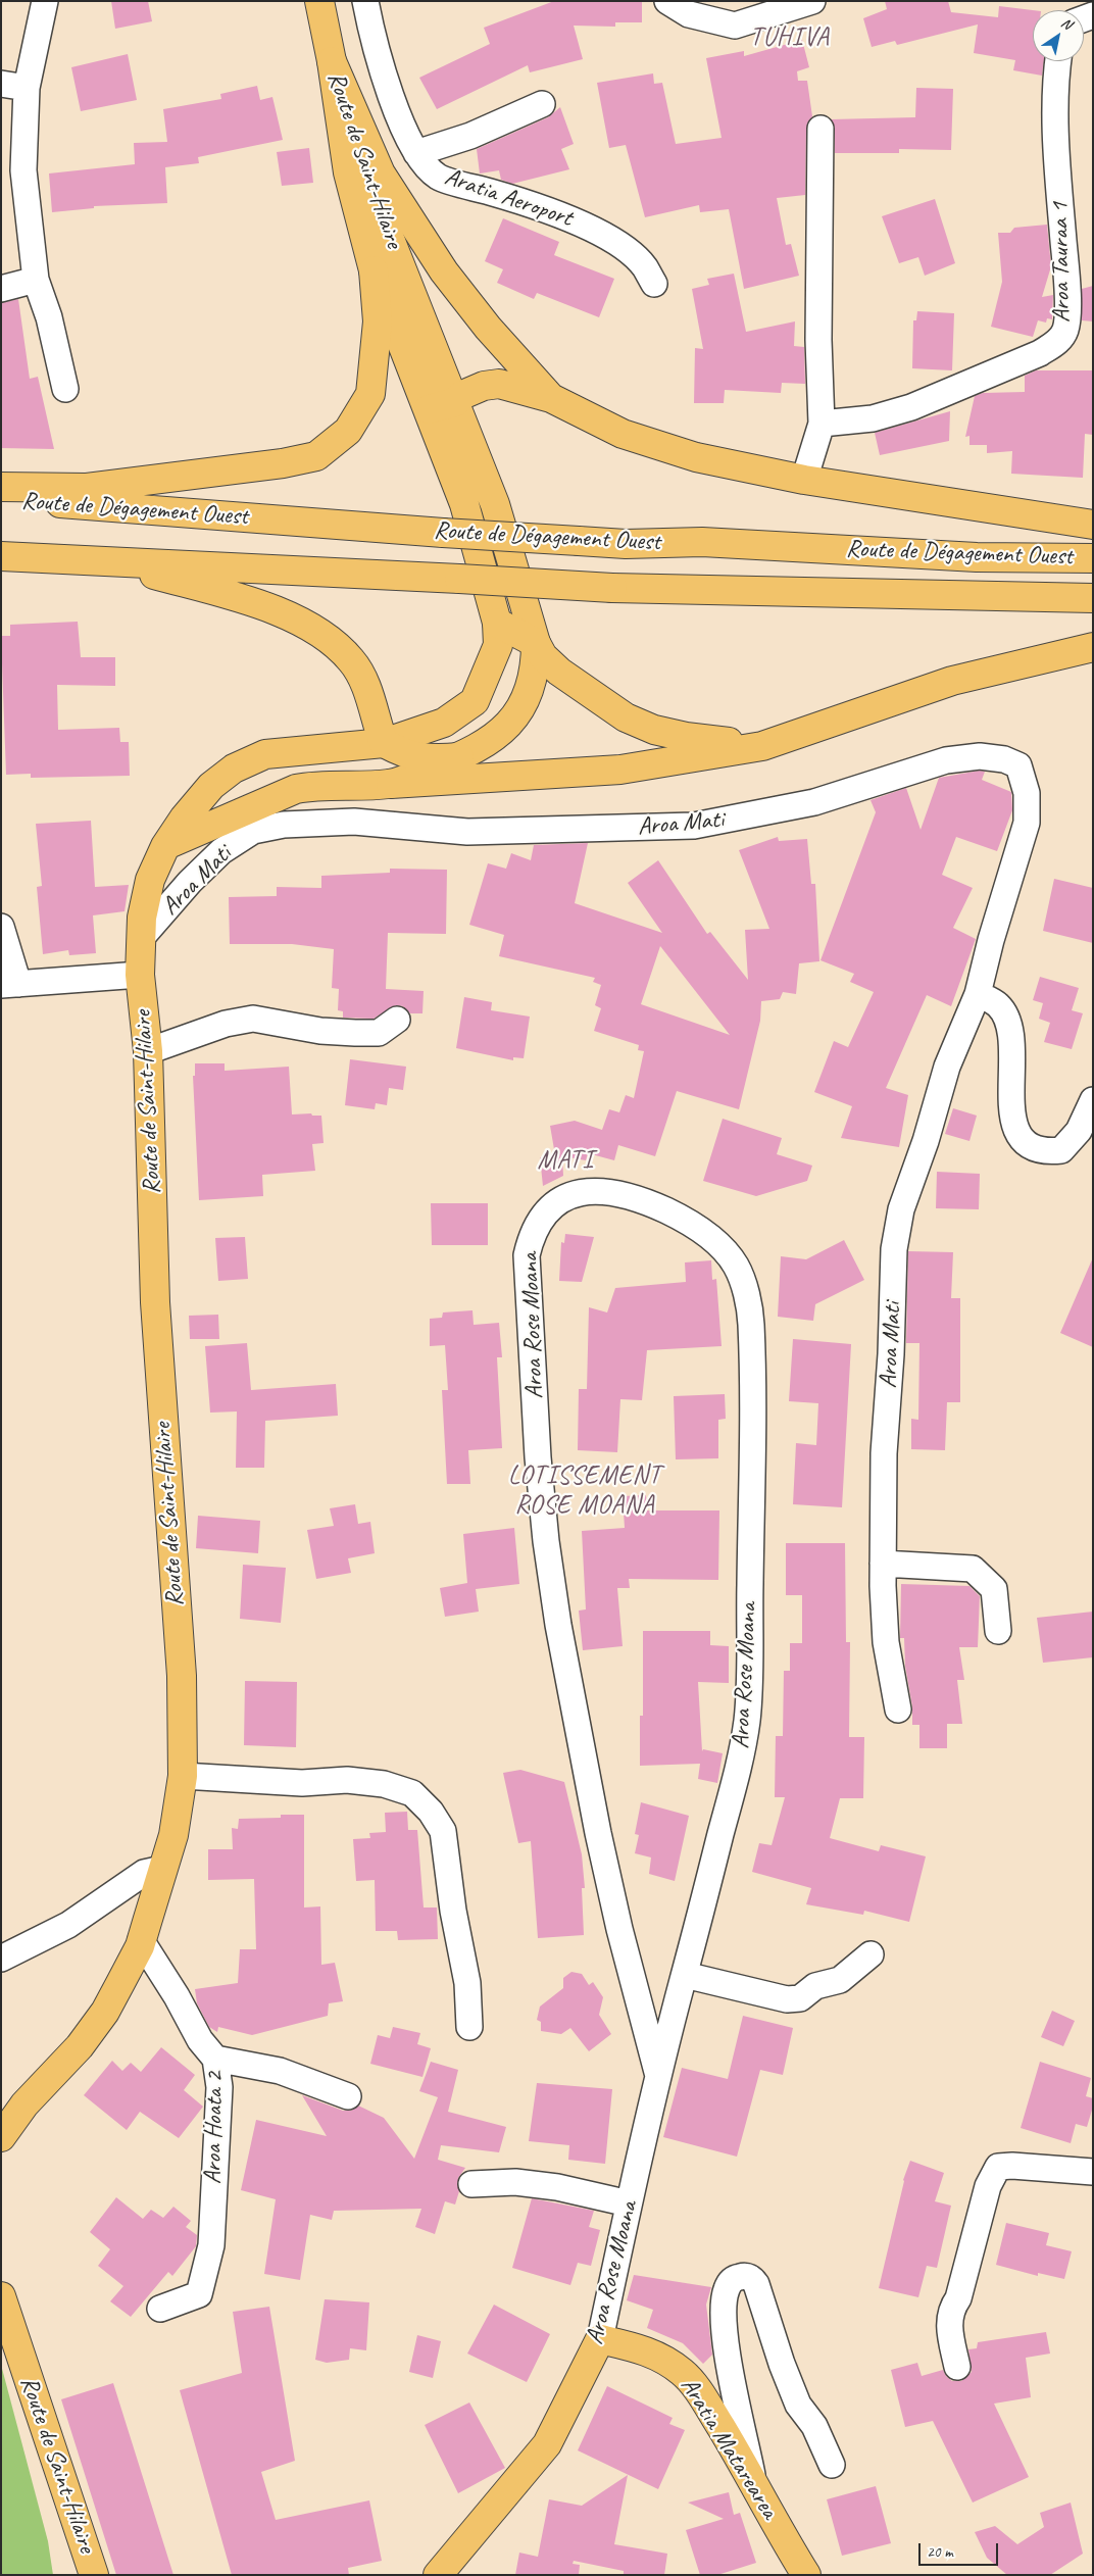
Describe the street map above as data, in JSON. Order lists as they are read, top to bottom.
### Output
{
  "streets": {
    "main road": [
      "Route de Saint-Hilaire",
      "Route de Dégagement Ouest",
      "Aroa Rose Moana",
      "Aratia Matarearea"
    ],
    "street": [
      "Aratia Aeroport",
      "Aroa Tauraa 1",
      "Aroa Mati",
      "Aroa Hoata 2"
    ]
  },
  "crossings": [
    ["Route de Saint-Hilaire", "Aroa Mati"],
    ["Route de Saint-Hilaire", "Aroa Hoata 2"],
    ["Aroa Rose Moana", "Aratia Matarearea"]
  ],
  "districts": ["TUHIVA", "MATI", "LOTISSEMENT ROSE MOANA"],
  "scale_bar": "20 m",
  "north": "top right"
}
